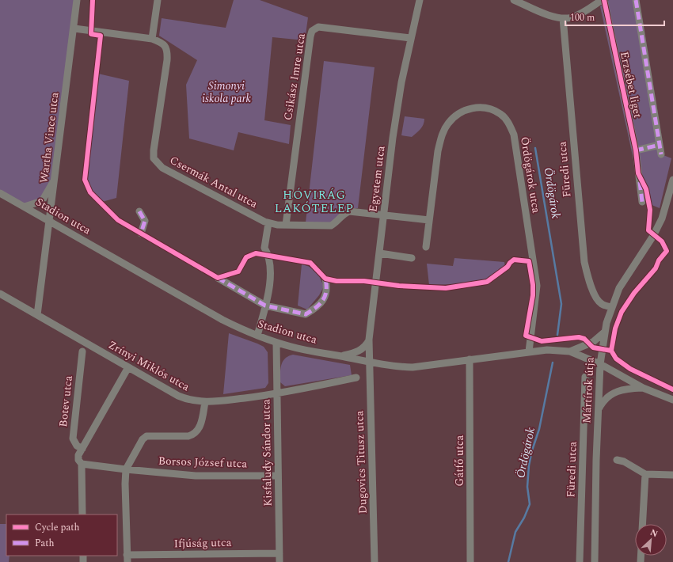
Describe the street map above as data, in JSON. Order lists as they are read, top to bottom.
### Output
{
  "streets": {
    "street": [
      "Csikász Imre utca",
      "Erzsébet liget",
      "Wartha Vince utca",
      "Füredi utca",
      "Ördögárok utca",
      "Egyetem utca",
      "Csermák Antal utca",
      "Stadion utca",
      "Zrínyi Miklós utca",
      "Mártírok útja",
      "Botev utca",
      "Kisfaludy Sándor utca",
      "Gátfő utca",
      "Borsos József utca",
      "Dugovics Titusz utca",
      "Ifjúság utca"
    ]
  },
  "crossings": [
    ["Csikász Imre utca", "Egyetem utca"],
    ["Csikász Imre utca", "Csermák Antal utca"],
    ["Wartha Vince utca", "Csermák Antal utca"],
    ["Wartha Vince utca", "Stadion utca"],
    ["Wartha Vince utca", "Zrínyi Miklós utca"],
    ["Füredi utca", "Mártírok útja"],
    ["Ördögárok utca", "Csermák Antal utca"],
    ["Ördögárok utca", "Stadion utca"],
    ["Egyetem utca", "Csermák Antal utca"],
    ["Egyetem utca", "Stadion utca"],
    ["Egyetem utca", "Dugovics Titusz utca"],
    ["Stadion utca", "Mártírok útja"],
    ["Stadion utca", "Kisfaludy Sándor utca"],
    ["Stadion utca", "Gátfő utca"],
    ["Stadion utca", "Dugovics Titusz utca"],
    ["Zrínyi Miklós utca", "Kisfaludy Sándor utca"],
    ["Kisfaludy Sándor utca", "Borsos József utca"],
    ["Kisfaludy Sándor utca", "Ifjúság utca"]
  ],
  "districts": ["HÓVIRÁG LAKÓTELEP"],
  "water": ["Ördögárok"],
  "parks": ["Simonyi iskola park"],
  "legend": ["Cycle path", "Path"],
  "scale_bar": "100 m",
  "north": "top right"
}
